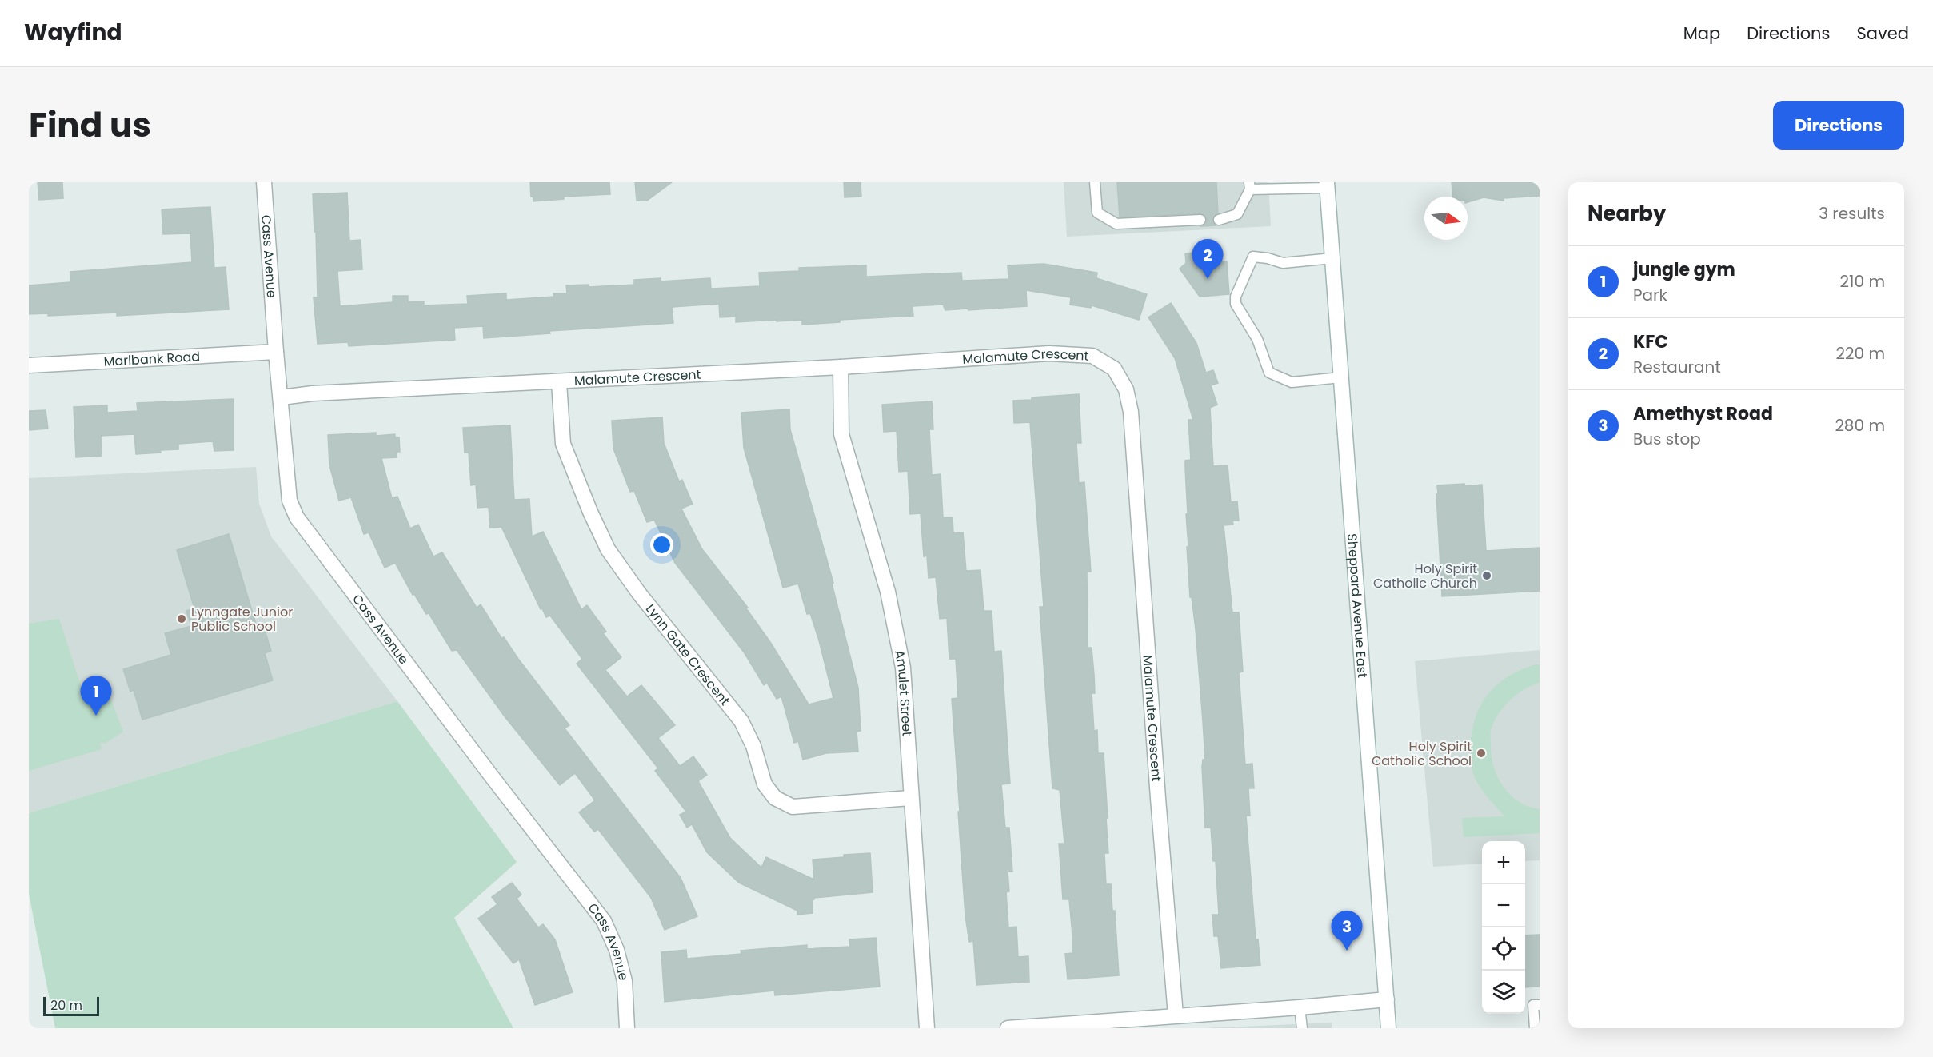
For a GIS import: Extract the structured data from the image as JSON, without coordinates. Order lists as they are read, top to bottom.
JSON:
{
  "streets": {
    "street": [
      "Cass Avenue",
      "Marlbank Road",
      "Malamute Crescent",
      "Sheppard Avenue East",
      "Lynn Gate Crescent",
      "Amulet Street"
    ]
  },
  "crossings": [
    ["Cass Avenue", "Marlbank Road"],
    ["Cass Avenue", "Malamute Crescent"],
    ["Malamute Crescent", "Lynn Gate Crescent"],
    ["Malamute Crescent", "Amulet Street"],
    ["Lynn Gate Crescent", "Amulet Street"]
  ],
  "places": ["Holy Spirit Catholic Church", "Lynngate Junior Public School", "Holy Spirit Catholic School"],
  "scale_bar": "20 m",
  "north": "right",
  "page": {
    "header": "Wayfind",
    "nav": ["Map", "Directions", "Saved"],
    "title": "Find us",
    "buttons": "Directions",
    "heading": ["Nearby", "3 results"],
    "pins": ["2", "1", "3"],
    "list": [
      {
        "mark": "1",
        "name": "jungle gym",
        "note": "Park",
        "value": "210 m"
      },
      {
        "mark": "2",
        "name": "KFC",
        "note": "Restaurant",
        "value": "220 m"
      },
      {
        "mark": "3",
        "name": "Amethyst Road",
        "note": "Bus stop",
        "value": "280 m"
      }
    ],
    "map_buttons": ["+", "−"],
    "scale": "20 m"
  }
}
